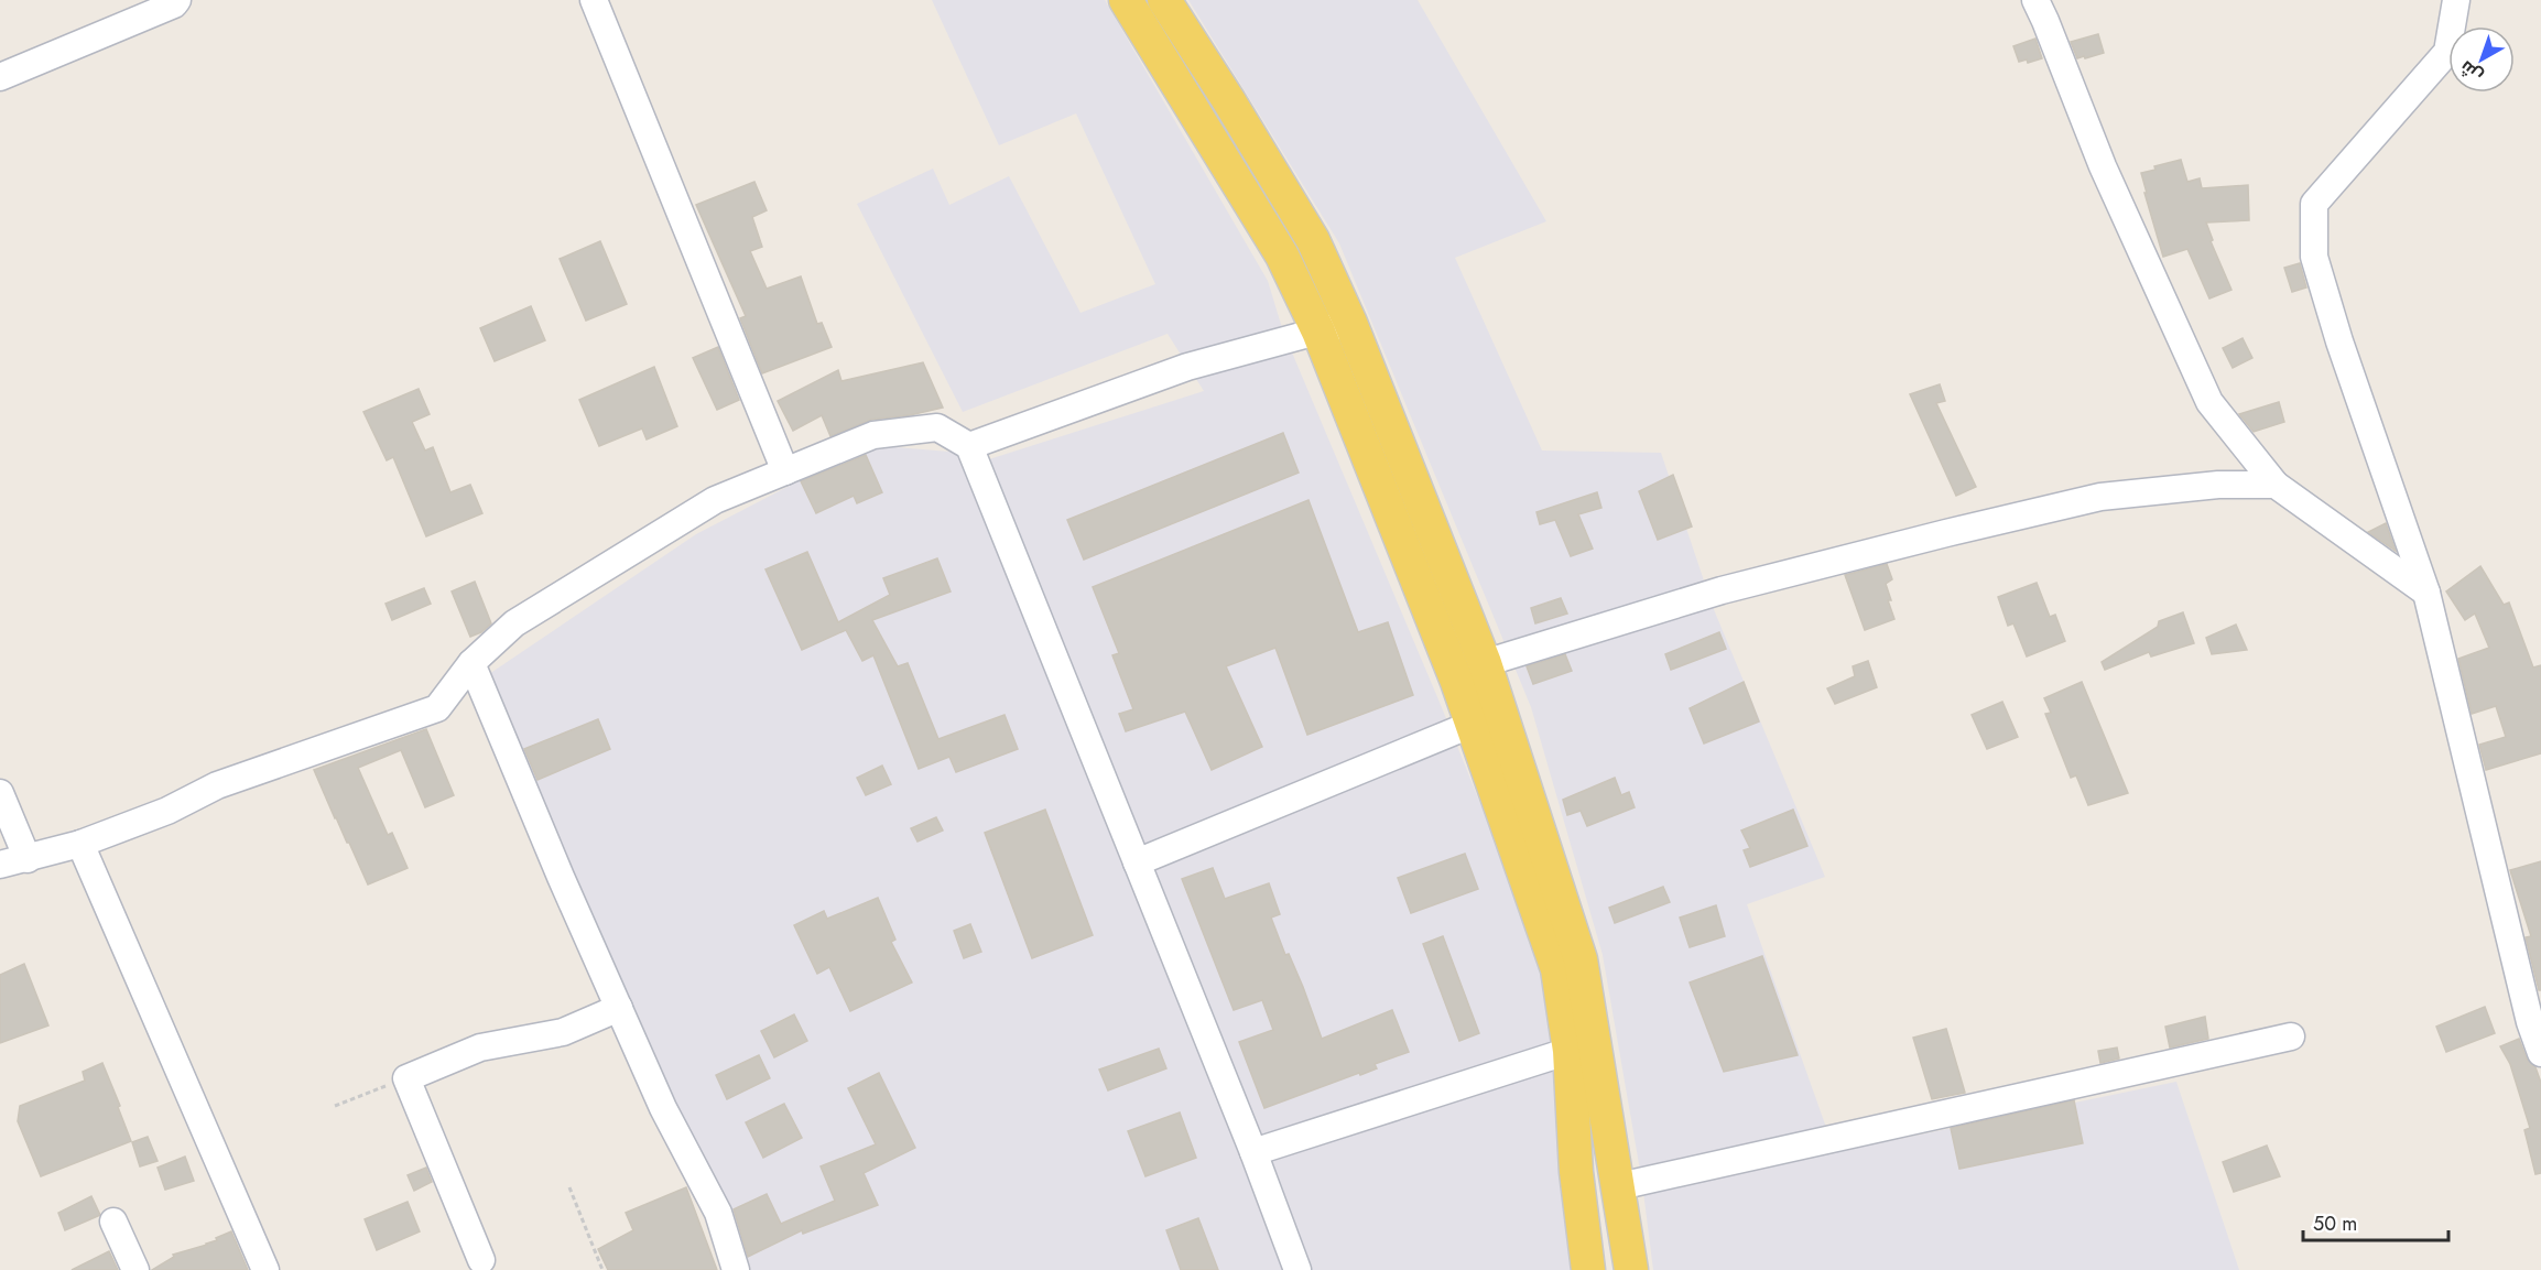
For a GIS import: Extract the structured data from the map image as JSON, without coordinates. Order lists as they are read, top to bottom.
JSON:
{
  "scale_bar": "50 m",
  "north": "bottom left"
}
